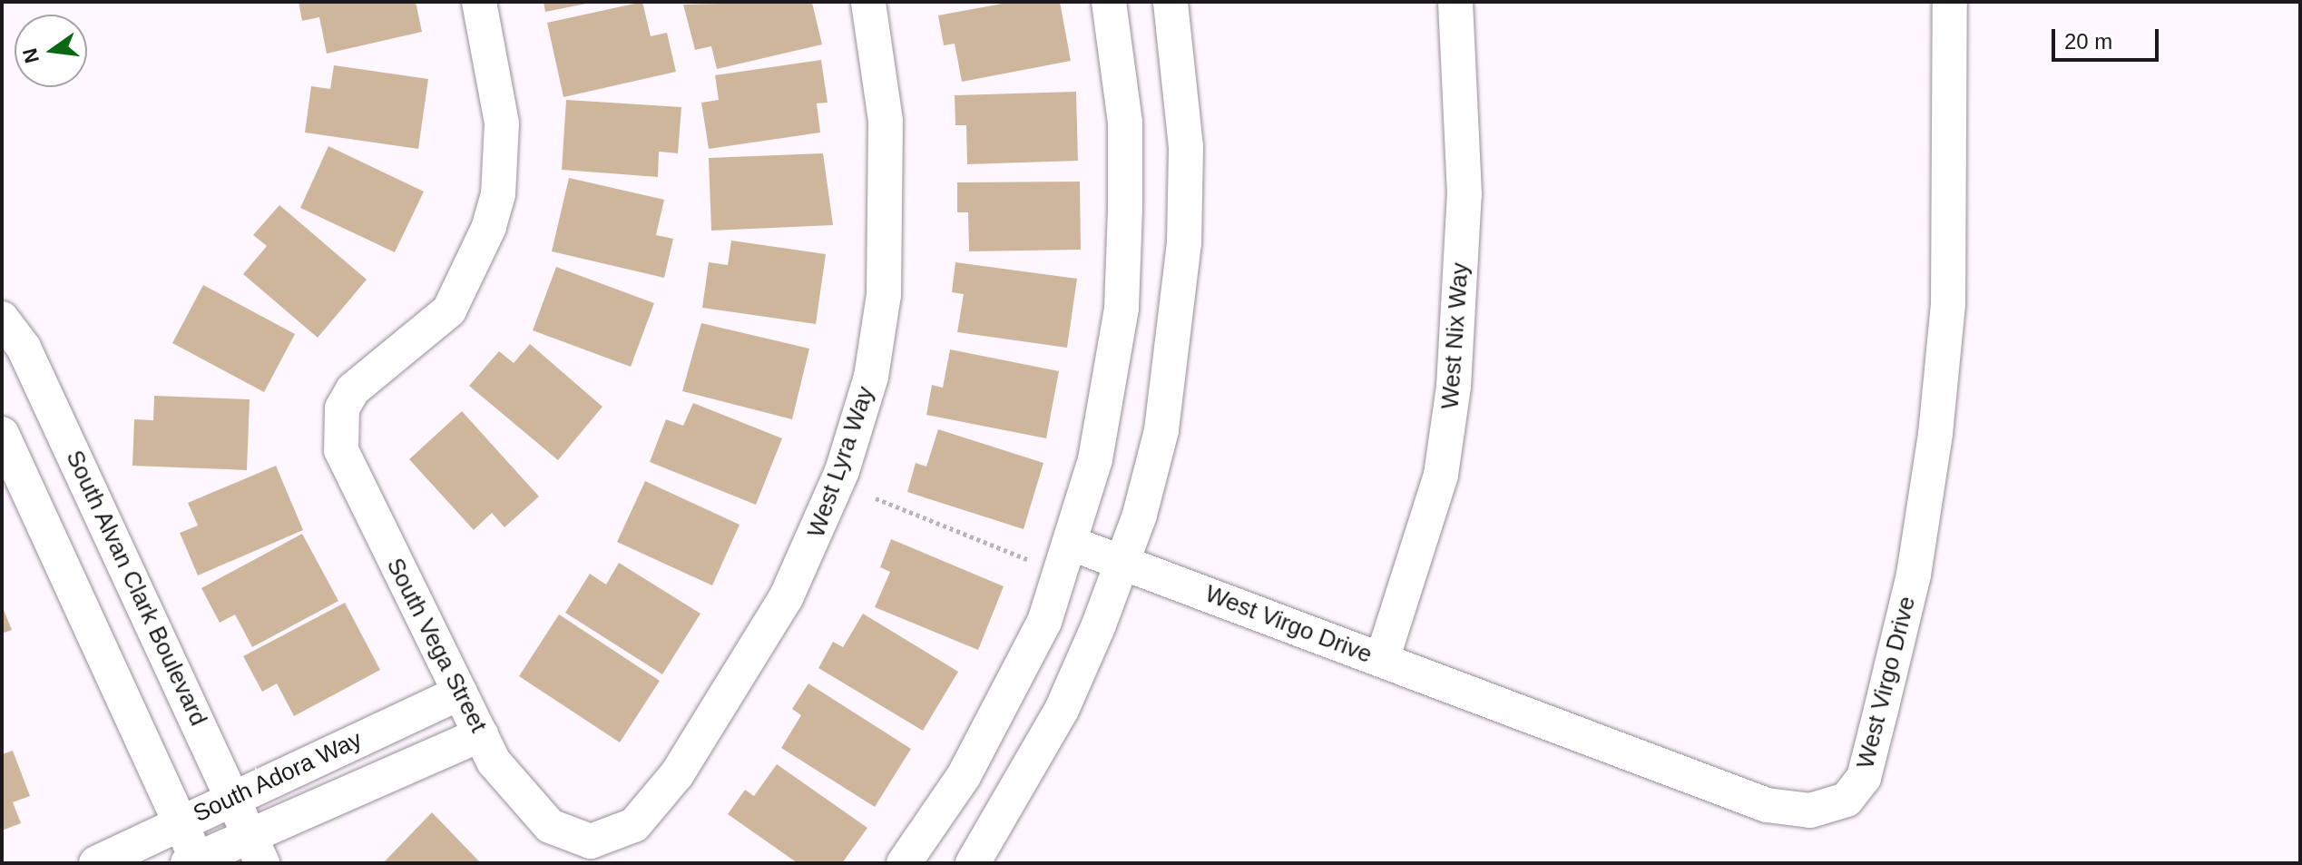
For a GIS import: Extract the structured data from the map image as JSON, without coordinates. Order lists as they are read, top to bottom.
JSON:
{
  "streets": {
    "street": [
      "West Nix Way",
      "West Lyra Way",
      "South Alvan Clark Boulevard",
      "West Virgo Drive",
      "South Vega Street",
      "South Adora Way"
    ]
  },
  "crossings": [
    ["West Nix Way", "West Virgo Drive"],
    ["West Lyra Way", "South Vega Street"],
    ["South Alvan Clark Boulevard", "South Adora Way"],
    ["South Vega Street", "South Adora Way"]
  ],
  "scale_bar": "20 m",
  "north": "left"
}
